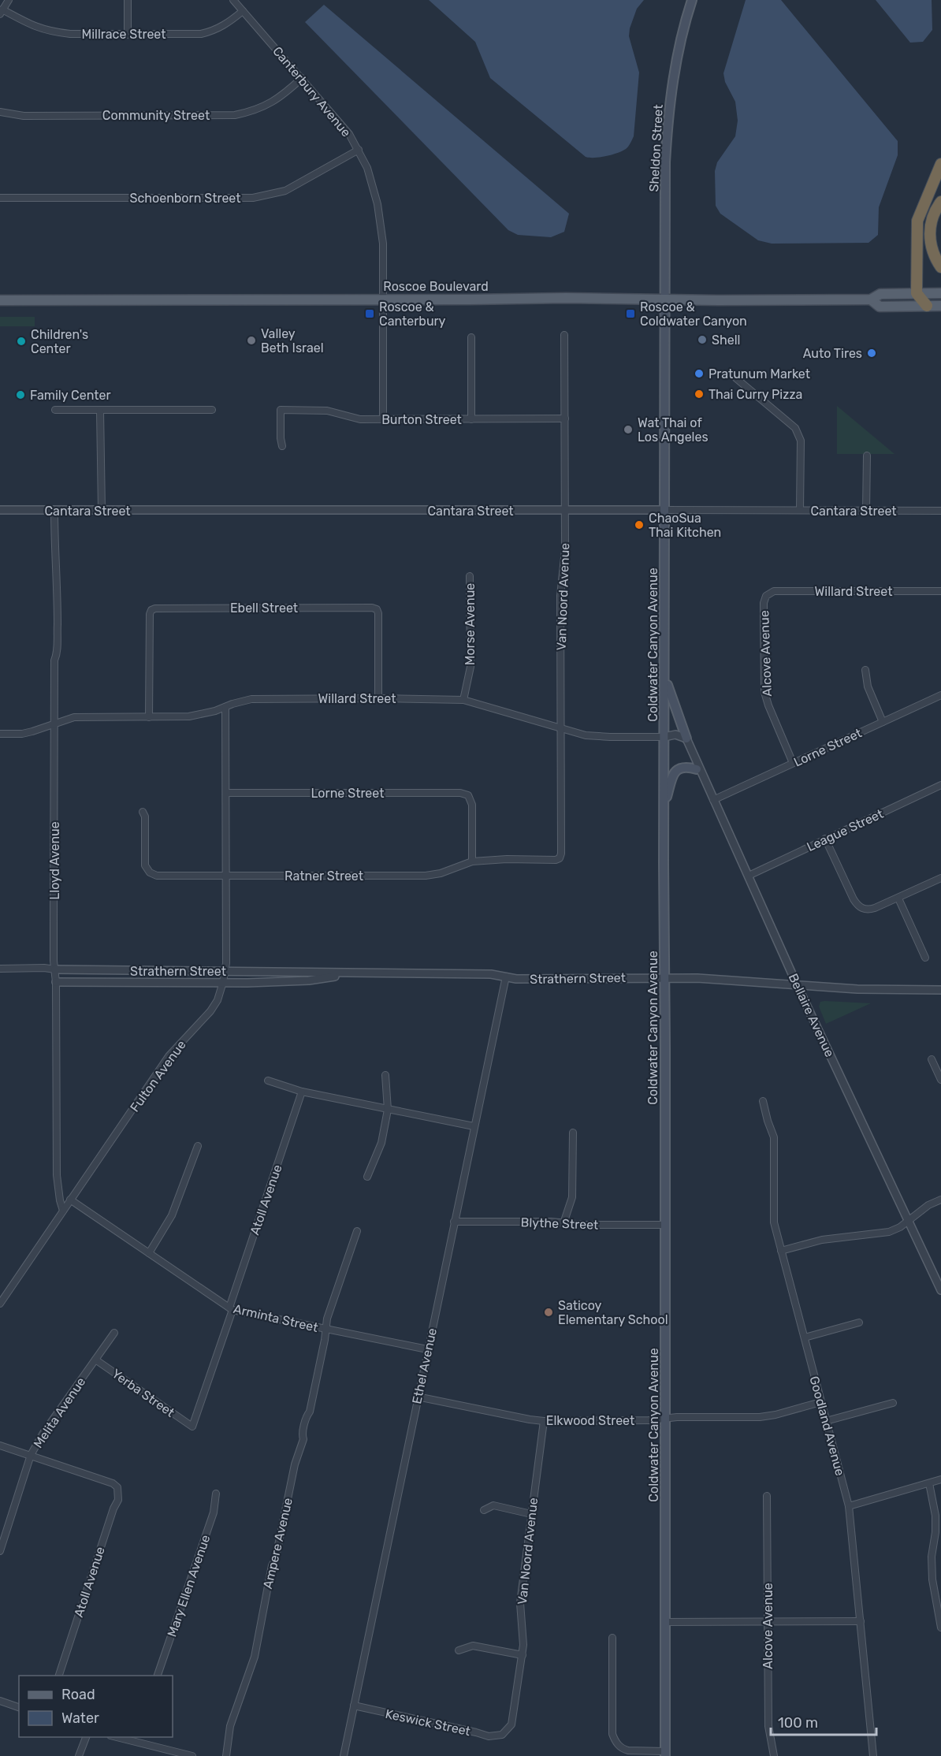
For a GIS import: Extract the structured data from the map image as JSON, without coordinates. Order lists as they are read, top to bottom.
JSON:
{
  "streets": {
    "main road": ["Sheldon Street", "Roscoe Boulevard", "Coldwater Canyon Avenue"],
    "street": [
      "Millrace Street",
      "Canterbury Avenue",
      "Community Street",
      "Schoenborn Street",
      "Burton Street",
      "Cantara Street",
      "Willard Street",
      "Van Noord Avenue",
      "Ebell Street",
      "Morse Avenue",
      "Alcove Avenue",
      "Lorne Street",
      "League Street",
      "Lloyd Avenue",
      "Ratner Street",
      "Strathern Street",
      "Bellaire Avenue",
      "Fulton Avenue",
      "Atoll Avenue",
      "Blythe Street",
      "Arminta Street",
      "Ethel Avenue",
      "Yerba Street",
      "Melita Avenue",
      "Elkwood Street",
      "Goodland Avenue",
      "Ampere Avenue",
      "Mary Ellen Avenue",
      "Keswick Street"
    ]
  },
  "crossings": [
    ["Millrace Street", "Canterbury Avenue"],
    ["Canterbury Avenue", "Community Street"],
    ["Canterbury Avenue", "Schoenborn Street"],
    ["Canterbury Avenue", "Roscoe Boulevard"],
    ["Canterbury Avenue", "Burton Street"],
    ["Sheldon Street", "Roscoe Boulevard"],
    ["Sheldon Street", "Coldwater Canyon Avenue"],
    ["Roscoe Boulevard", "Coldwater Canyon Avenue"],
    ["Burton Street", "Van Noord Avenue"],
    ["Cantara Street", "Van Noord Avenue"],
    ["Cantara Street", "Coldwater Canyon Avenue"],
    ["Cantara Street", "Lloyd Avenue"],
    ["Willard Street", "Van Noord Avenue"],
    ["Willard Street", "Ebell Street"],
    ["Willard Street", "Morse Avenue"],
    ["Willard Street", "Coldwater Canyon Avenue"],
    ["Willard Street", "Alcove Avenue"],
    ["Willard Street", "Lloyd Avenue"],
    ["Willard Street", "Fulton Avenue"],
    ["Van Noord Avenue", "Ratner Street"],
    ["Van Noord Avenue", "Elkwood Street"],
    ["Van Noord Avenue", "Keswick Street"],
    ["Coldwater Canyon Avenue", "Strathern Street"],
    ["Coldwater Canyon Avenue", "Blythe Street"],
    ["Coldwater Canyon Avenue", "Elkwood Street"],
    ["Alcove Avenue", "Lorne Street"],
    ["Lorne Street", "Ratner Street"],
    ["Lorne Street", "Bellaire Avenue"],
    ["Lorne Street", "Fulton Avenue"],
    ["League Street", "Bellaire Avenue"],
    ["Lloyd Avenue", "Strathern Street"],
    ["Lloyd Avenue", "Fulton Avenue"],
    ["Ratner Street", "Fulton Avenue"],
    ["Strathern Street", "Bellaire Avenue"],
    ["Strathern Street", "Fulton Avenue"],
    ["Strathern Street", "Ethel Avenue"],
    ["Fulton Avenue", "Arminta Street"],
    ["Atoll Avenue", "Arminta Street"],
    ["Atoll Avenue", "Yerba Street"],
    ["Atoll Avenue", "Melita Avenue"],
    ["Blythe Street", "Ethel Avenue"],
    ["Arminta Street", "Ethel Avenue"],
    ["Arminta Street", "Ampere Avenue"],
    ["Ethel Avenue", "Elkwood Street"],
    ["Ethel Avenue", "Keswick Street"],
    ["Yerba Street", "Melita Avenue"],
    ["Elkwood Street", "Goodland Avenue"]
  ],
  "places": {
    "transit": ["Roscoe & Canterbury", "Roscoe & Coldwater Canyon"],
    "other": [
      "Shell",
      "Valley Beth Israel",
      "Children's Center",
      "Auto Tires",
      "Pratunum Market",
      "Thai Curry Pizza",
      "Family Center",
      "Wat Thai of Los Angeles",
      "ChaoSua Thai Kitchen",
      "Saticoy Elementary School"
    ]
  },
  "legend": ["Road", "Water"],
  "scale_bar": "100 m"
}
